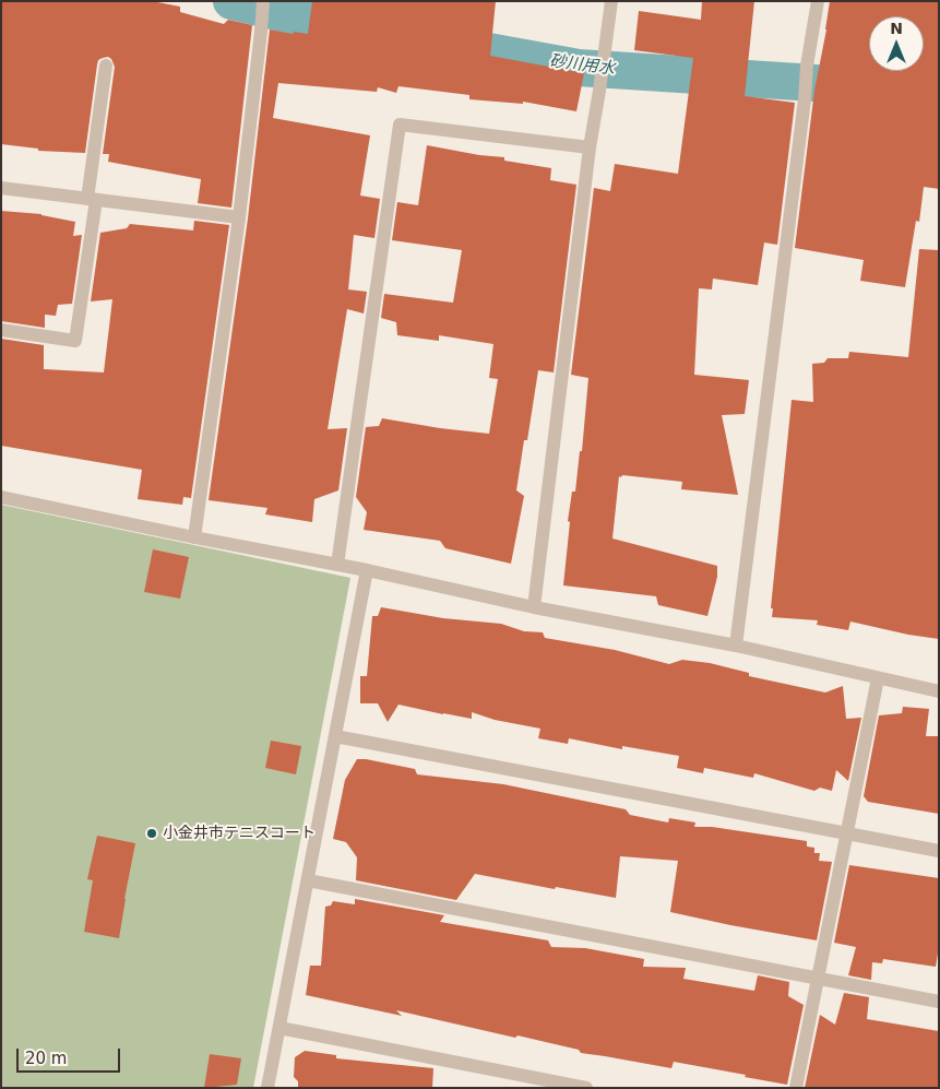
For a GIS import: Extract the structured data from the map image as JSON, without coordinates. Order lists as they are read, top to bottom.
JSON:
{
  "water": ["砂川用水"],
  "places": ["小金井市テニスコート"],
  "scale_bar": "20 m",
  "north": "top"
}
